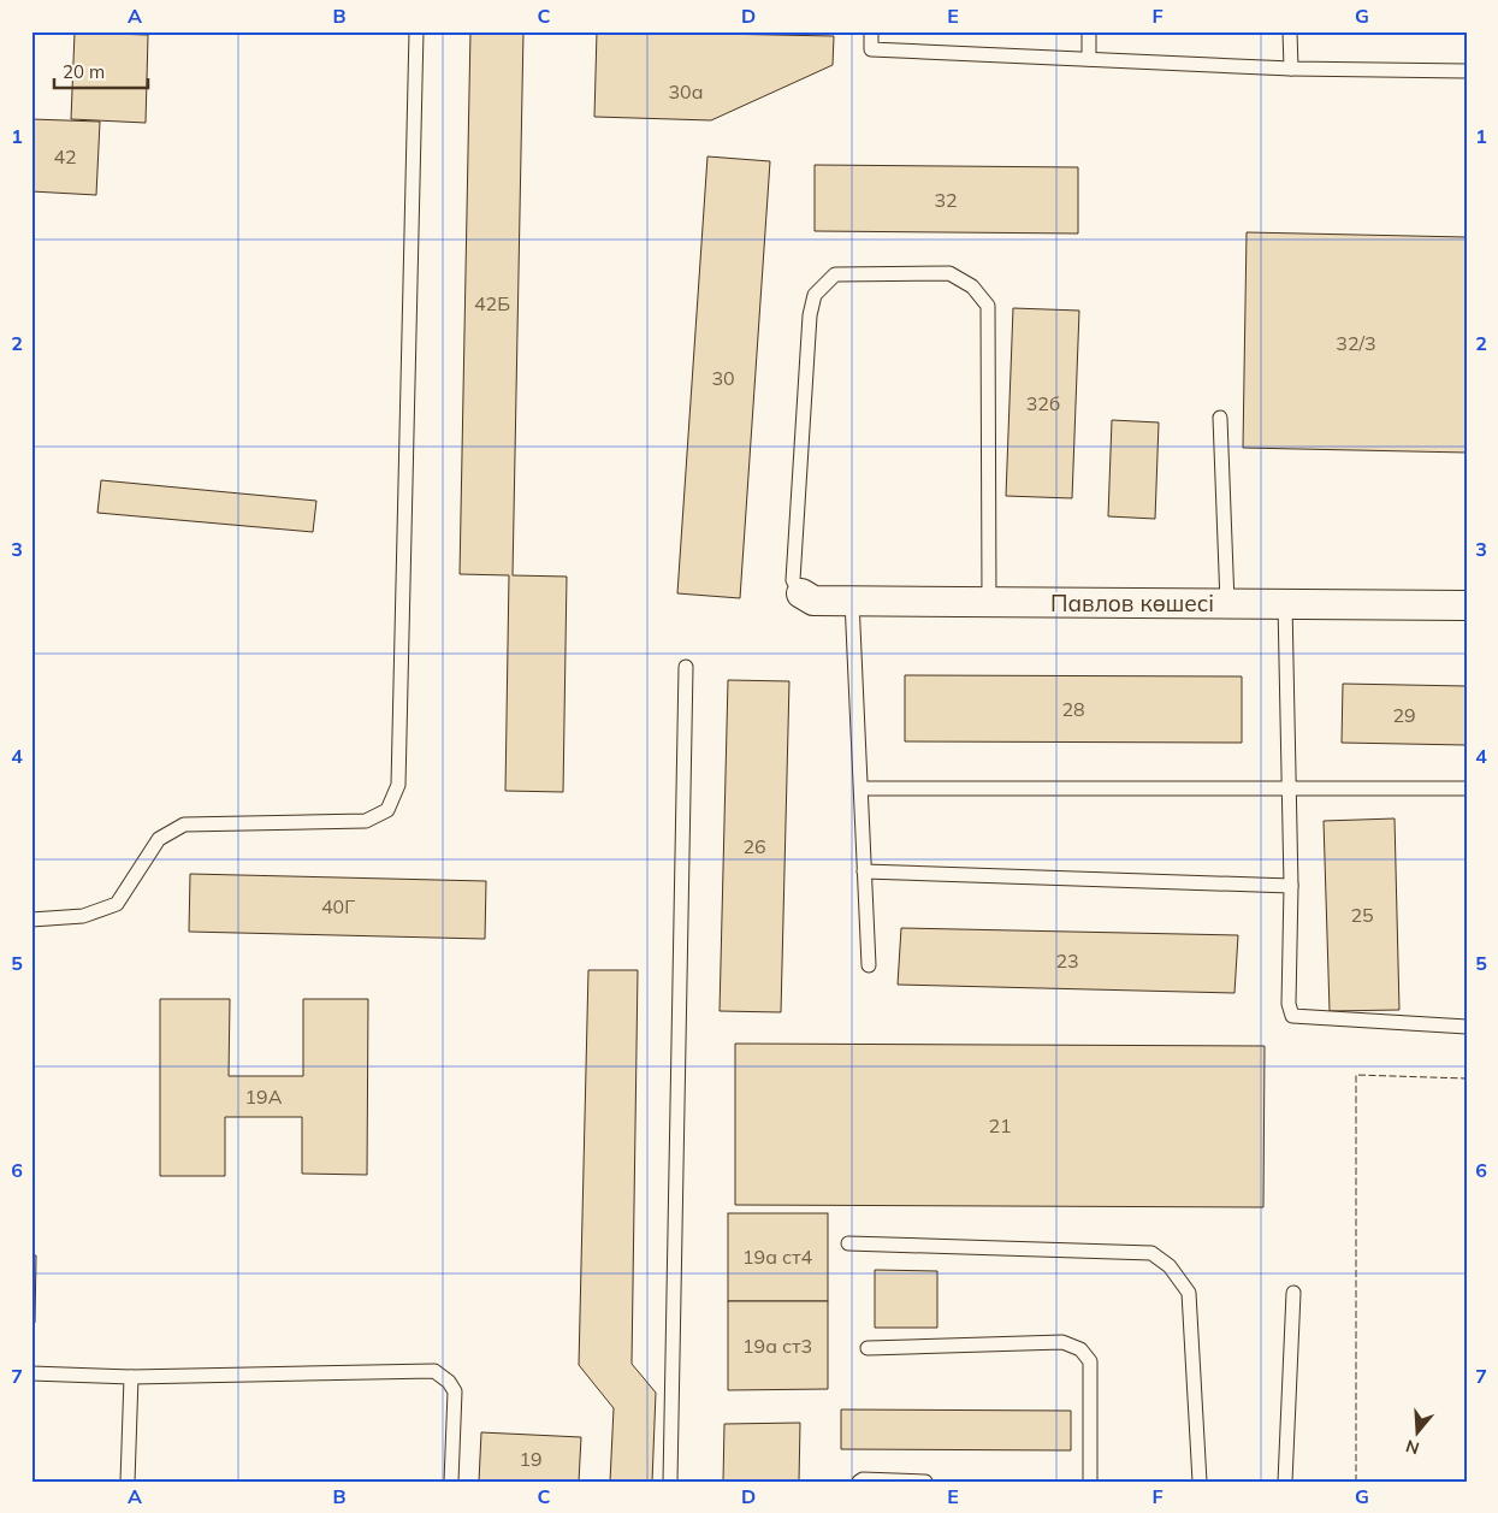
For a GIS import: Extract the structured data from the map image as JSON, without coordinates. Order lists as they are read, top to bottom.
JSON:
{
  "streets": {
    "street": ["Павлов көшесі"]
  },
  "house_numbers": [
    "30а",
    "42",
    "32",
    "42Б",
    "32/3",
    "30",
    "32б",
    "28",
    "29",
    "26",
    "40Г",
    "25",
    "23",
    "19А",
    "21",
    "19а ст4",
    "19а ст3",
    "19"
  ],
  "scale_bar": "20 m",
  "north": "bottom",
  "grid": {
    "columns": [
      "A",
      "B",
      "C",
      "D",
      "E",
      "F",
      "G"
    ],
    "rows": [
      "1",
      "2",
      "3",
      "4",
      "5",
      "6",
      "7"
    ]
  }
}
